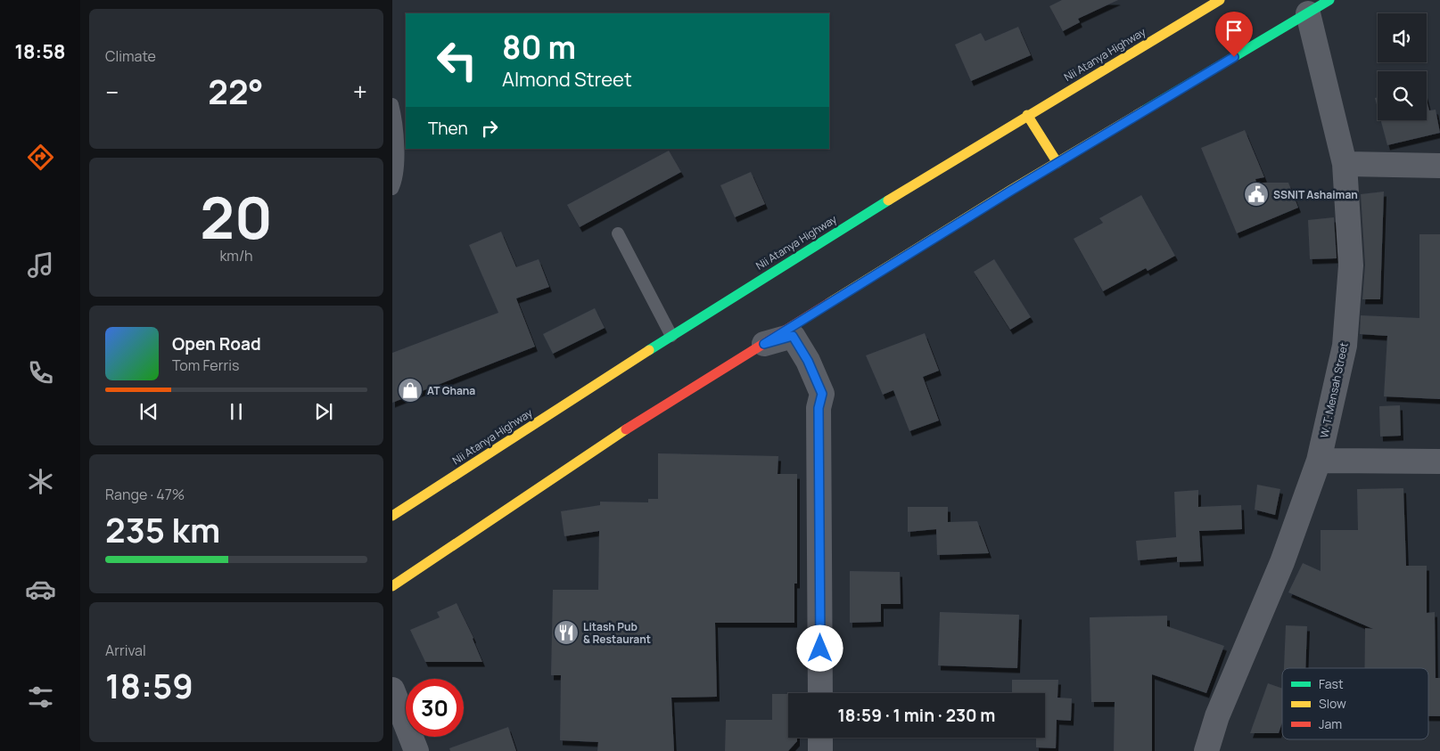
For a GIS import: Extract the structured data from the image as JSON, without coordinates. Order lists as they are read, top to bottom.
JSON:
{
  "streets": {
    "main road": ["Nii Atanya Highway"],
    "street": ["W. T. Mensah Street"]
  },
  "places": {
    "public building": ["SSNIT Ashaiman"],
    "shop": ["AT Ghana"],
    "restaurant": ["Litash Pub & Restaurant"]
  },
  "legend": ["Fast", "Slow", "Jam"],
  "page": {
    "tabs": "18:58",
    "tile": [
      "Climate",
      ["20", "km/h"],
      ["Range · 47%", "235 km"],
      ["Arrival", "18:59"]
    ],
    "turn": ["80 m", "Almond Street"],
    "heat": ["−", "22°", "+"],
    "then": "Then",
    "song": ["Open Road", "Tom Ferris"],
    "limit": "30",
    "trip": "18:59 · 1 min · 230 m"
  }
}
